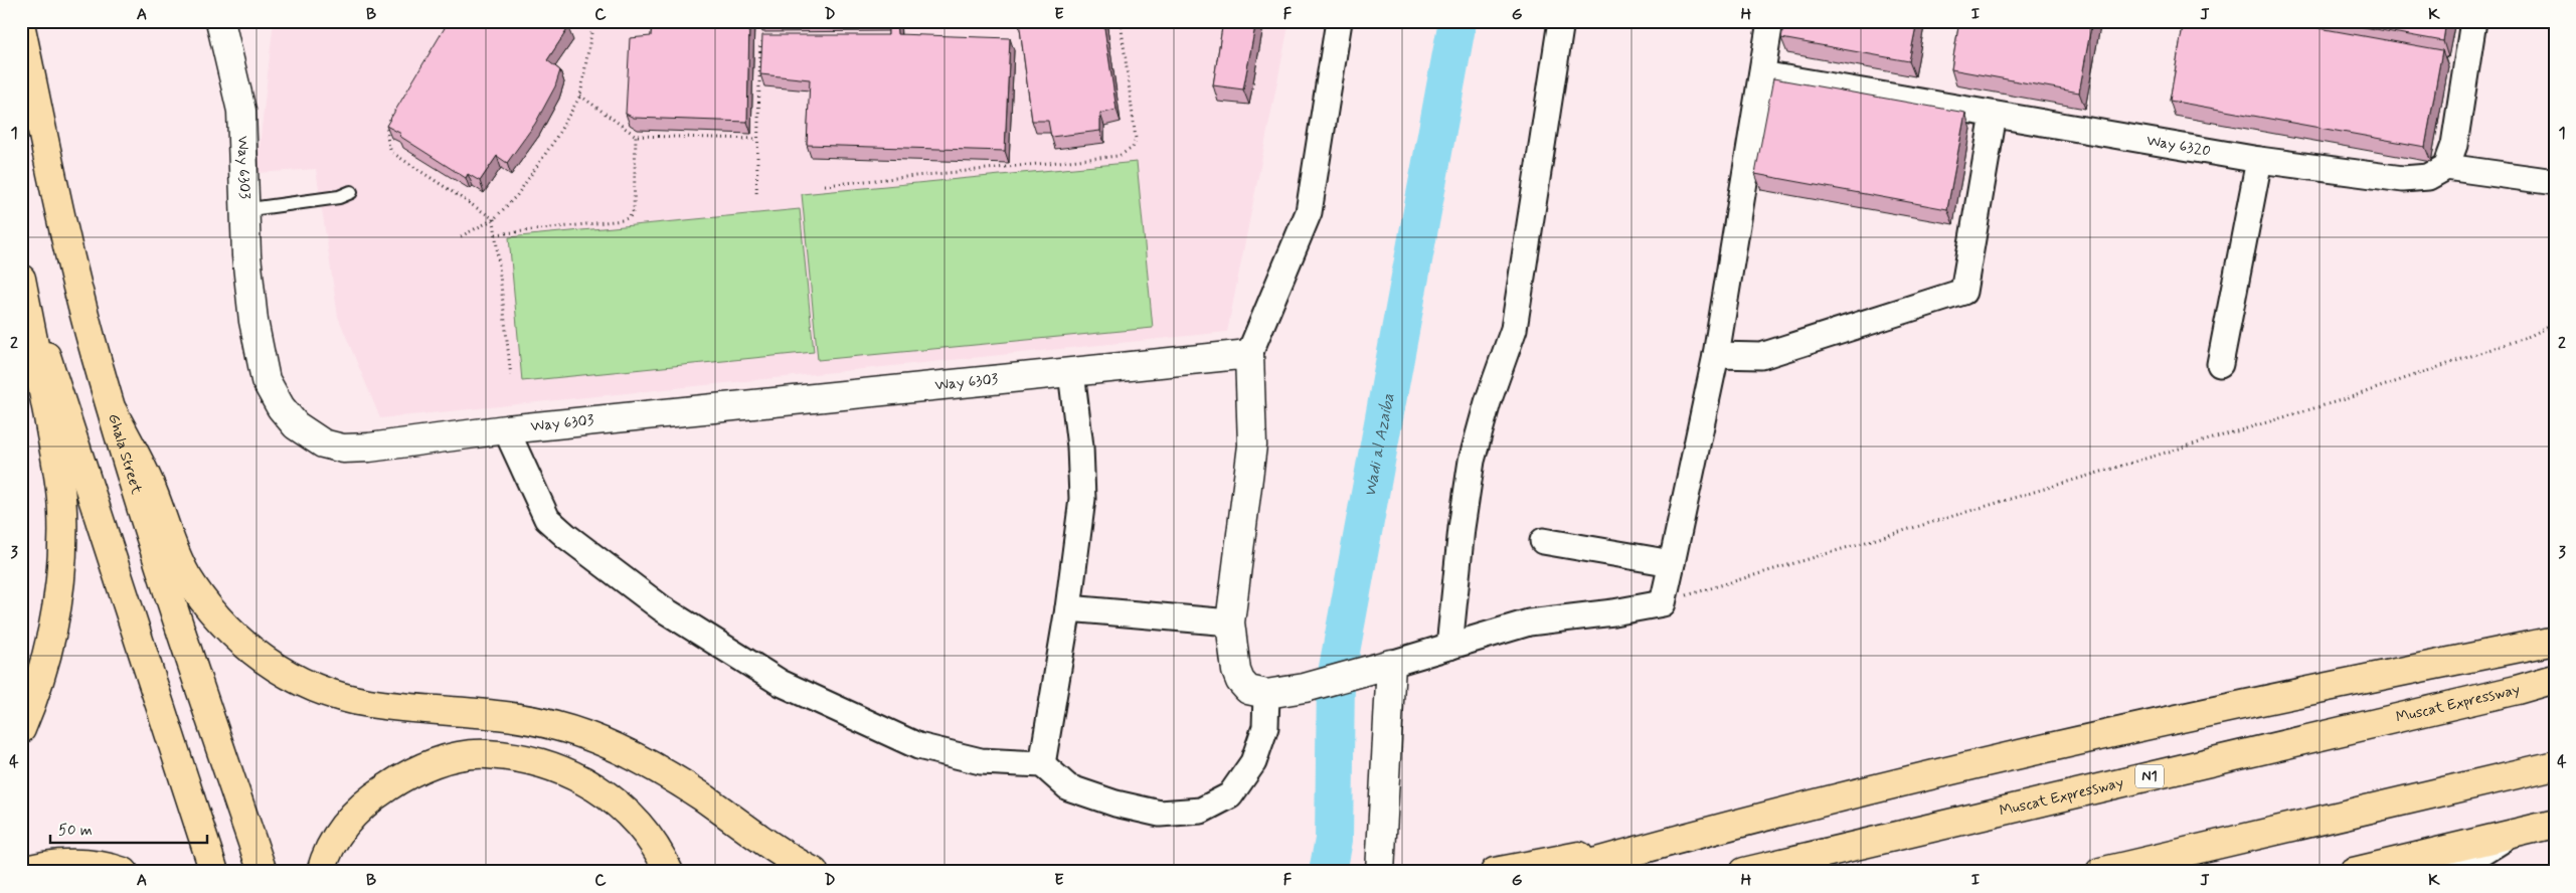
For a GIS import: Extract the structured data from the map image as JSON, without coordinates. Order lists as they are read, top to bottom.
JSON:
{
  "streets": {
    "main road": ["Ghala Street", "Muscat Expressway", "N1"],
    "street": ["Way 6320", "Way 6303"]
  },
  "water": ["Wadi al Azaiba"],
  "scale_bar": "50 m",
  "grid": {
    "columns": [
      "A",
      "B",
      "C",
      "D",
      "E",
      "F",
      "G",
      "H",
      "I",
      "J",
      "K"
    ],
    "rows": [
      "1",
      "2",
      "3",
      "4"
    ]
  }
}
